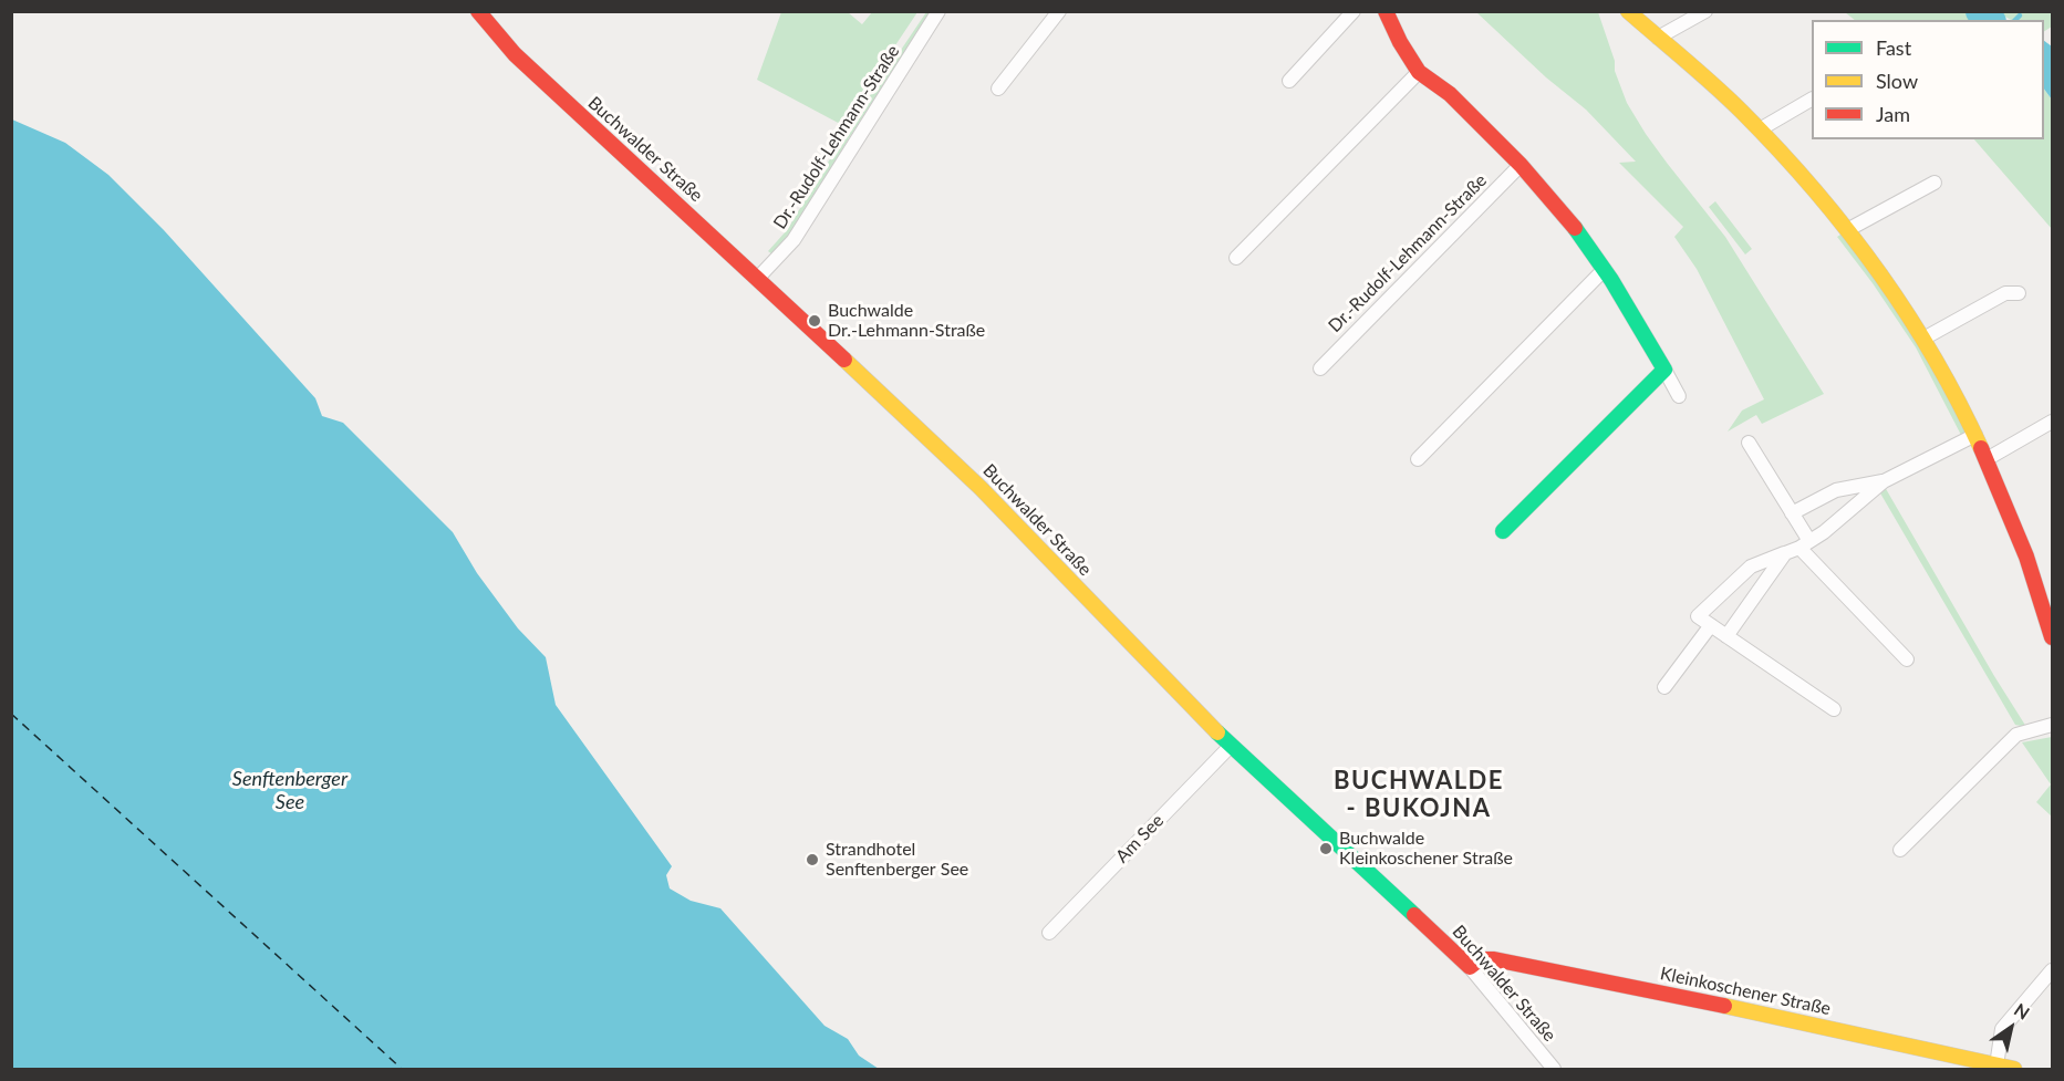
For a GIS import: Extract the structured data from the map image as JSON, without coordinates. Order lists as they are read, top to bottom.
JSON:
{
  "streets": {
    "street": [
      "Dr.-Rudolf-Lehmann-Straße",
      "Buchwalder Straße",
      "Am See",
      "Kleinkoschener Straße"
    ]
  },
  "crossings": [
    ["Dr.-Rudolf-Lehmann-Straße", "Buchwalder Straße"],
    ["Buchwalder Straße", "Am See"],
    ["Buchwalder Straße", "Kleinkoschener Straße"]
  ],
  "districts": ["BUCHWALDE - BUKOJNA"],
  "water": ["Senftenberger See"],
  "places": ["Buchwalde Dr.-Lehmann-Straße", "Buchwalde Kleinkoschener Straße", "Strandhotel Senftenberger See"],
  "legend": ["Fast", "Slow", "Jam"],
  "north": "top right"
}
